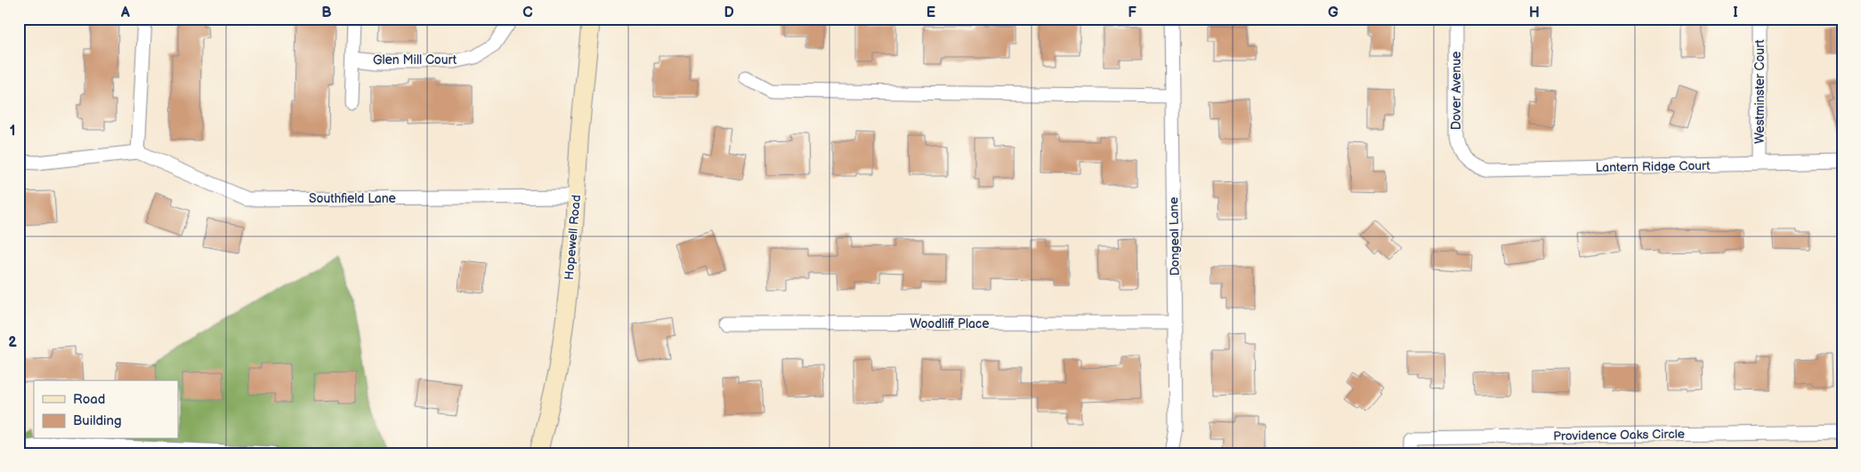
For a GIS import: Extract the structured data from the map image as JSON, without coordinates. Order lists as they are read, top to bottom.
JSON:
{
  "streets": {
    "street": [
      "Glen Mill Court",
      "Dover Avenue",
      "Westminster Court",
      "Lantern Ridge Court",
      "Southfield Lane",
      "Dongeal Lane",
      "Hopewell Road",
      "Woodliff Place",
      "Providence Oaks Circle"
    ]
  },
  "crossings": [
    ["Dover Avenue", "Lantern Ridge Court"],
    ["Westminster Court", "Lantern Ridge Court"],
    ["Southfield Lane", "Hopewell Road"],
    ["Dongeal Lane", "Woodliff Place"]
  ],
  "legend": ["Road", "Building"],
  "grid": {
    "columns": [
      "A",
      "B",
      "C",
      "D",
      "E",
      "F",
      "G",
      "H",
      "I"
    ],
    "rows": ["1", "2"]
  }
}
